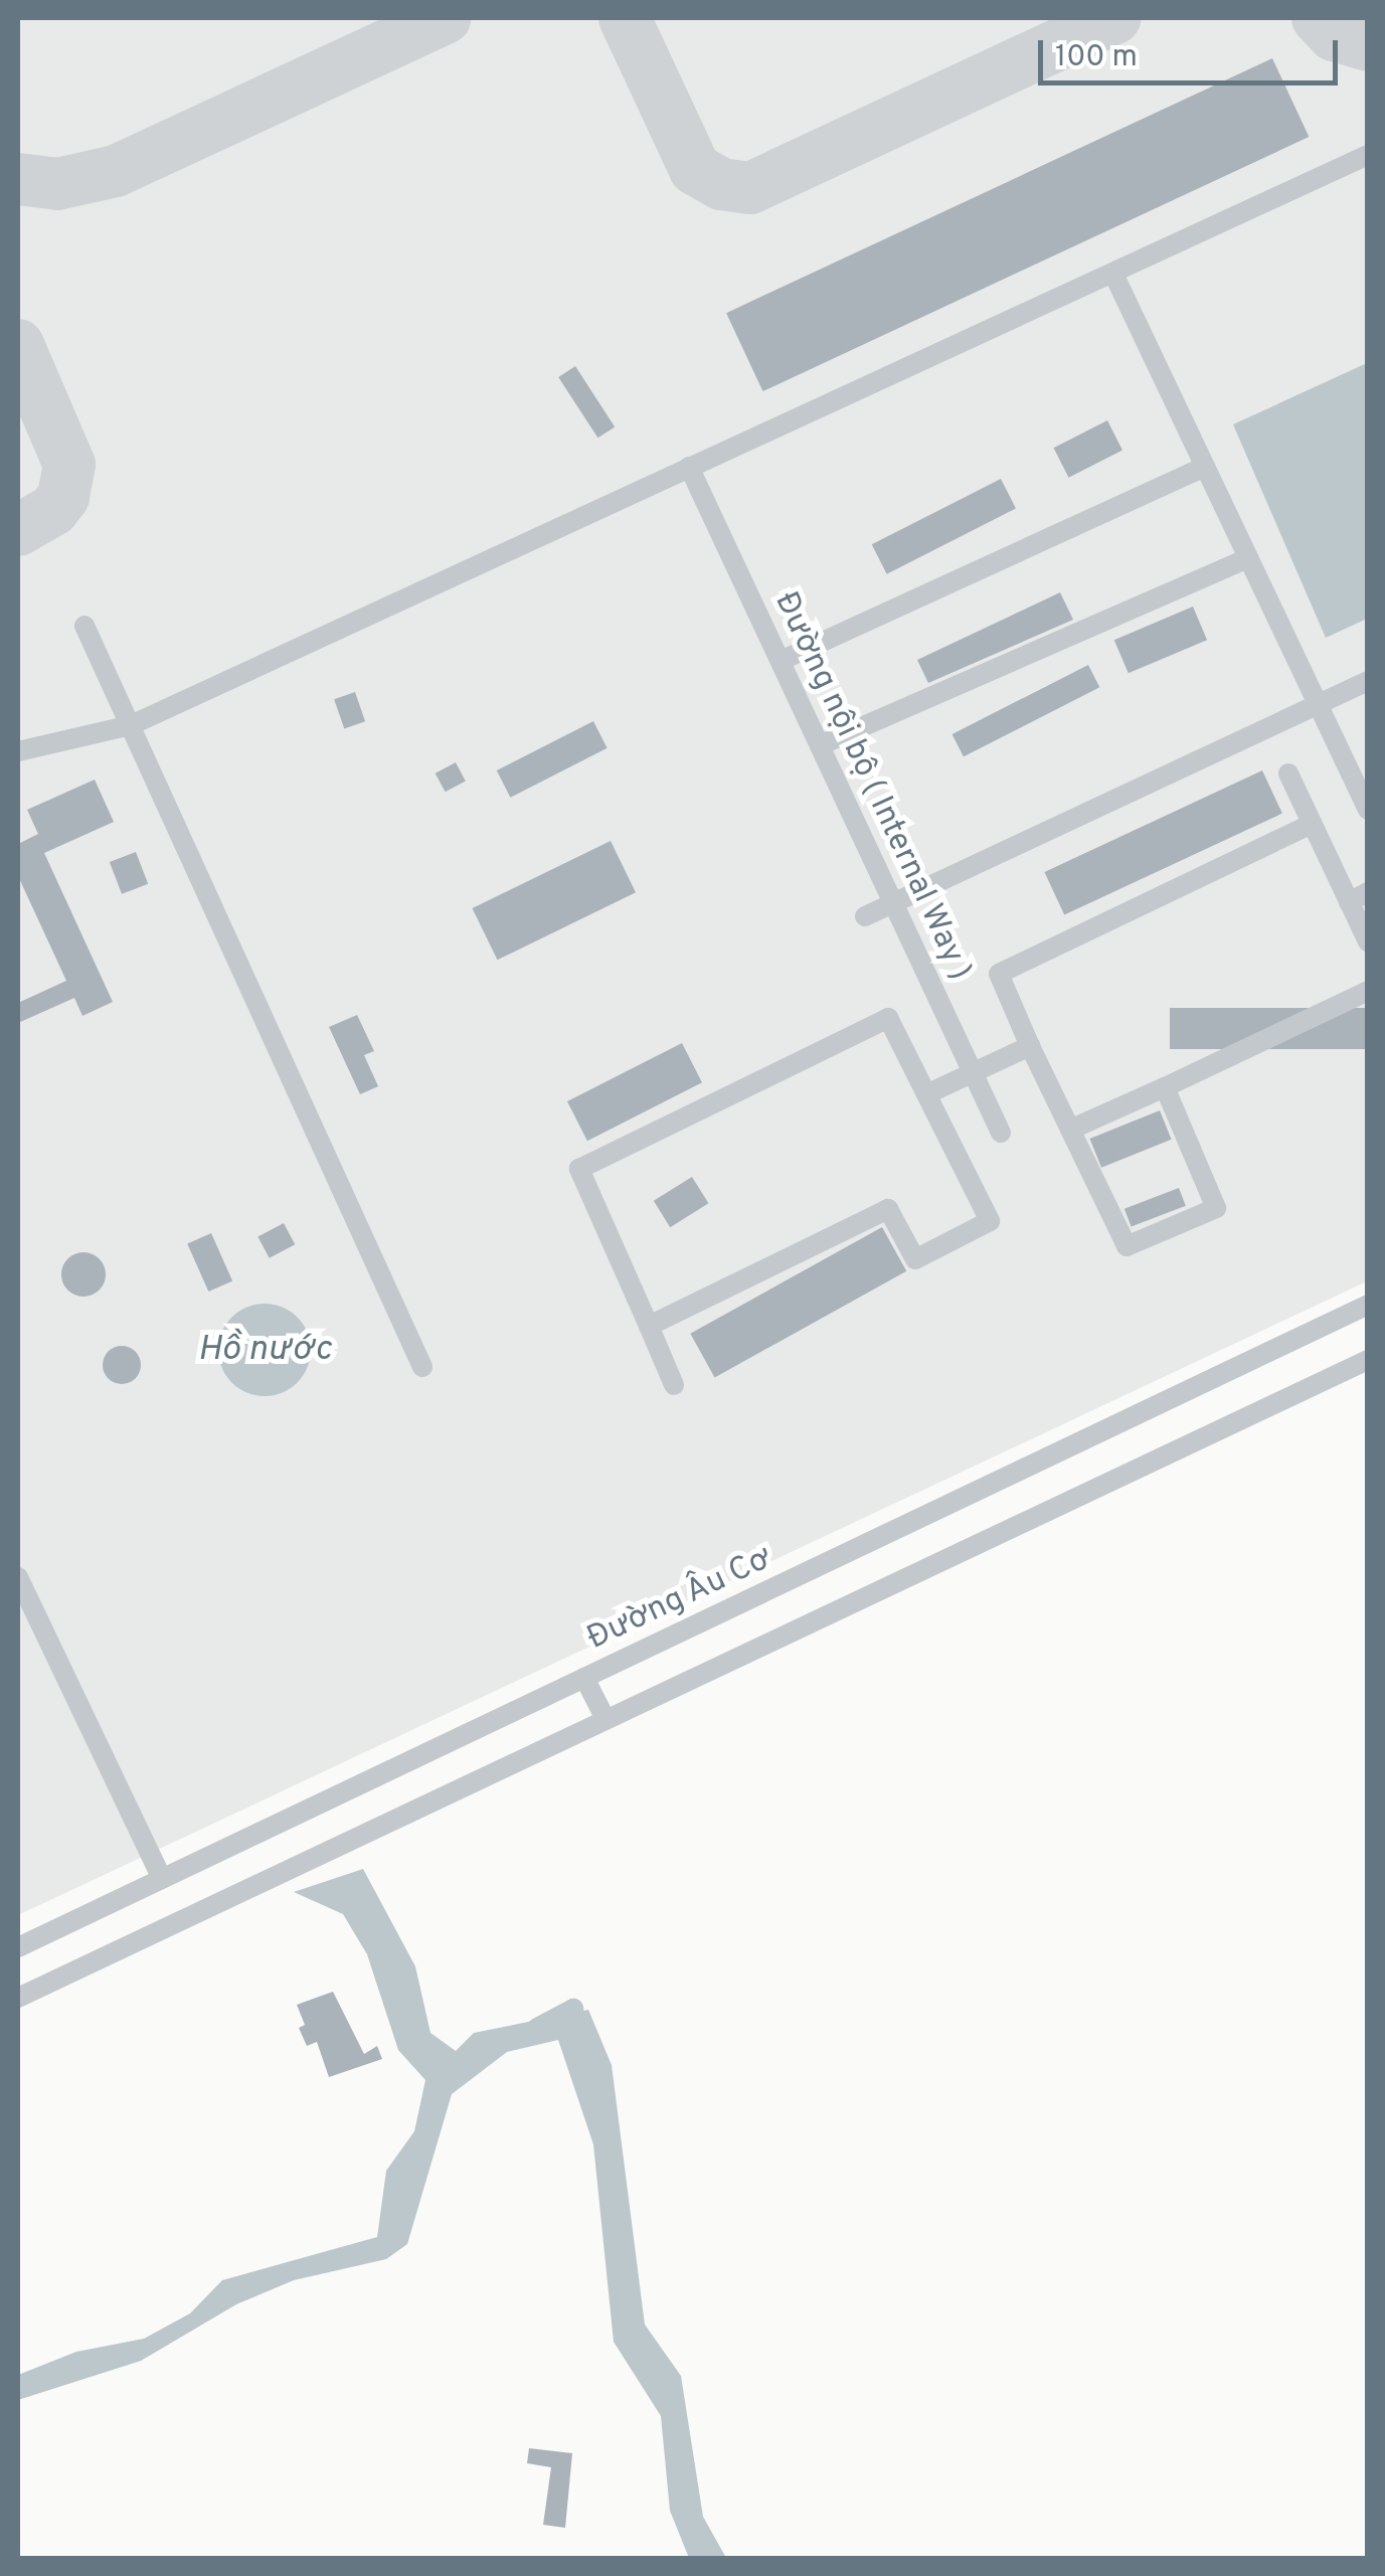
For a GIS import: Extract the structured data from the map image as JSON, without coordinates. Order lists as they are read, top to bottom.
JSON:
{
  "streets": {
    "street": ["Đường nội bộ ( Internal Way )", "Đường Âu Cơ"]
  },
  "water": ["Hồ nước"],
  "scale_bar": "100 m"
}
